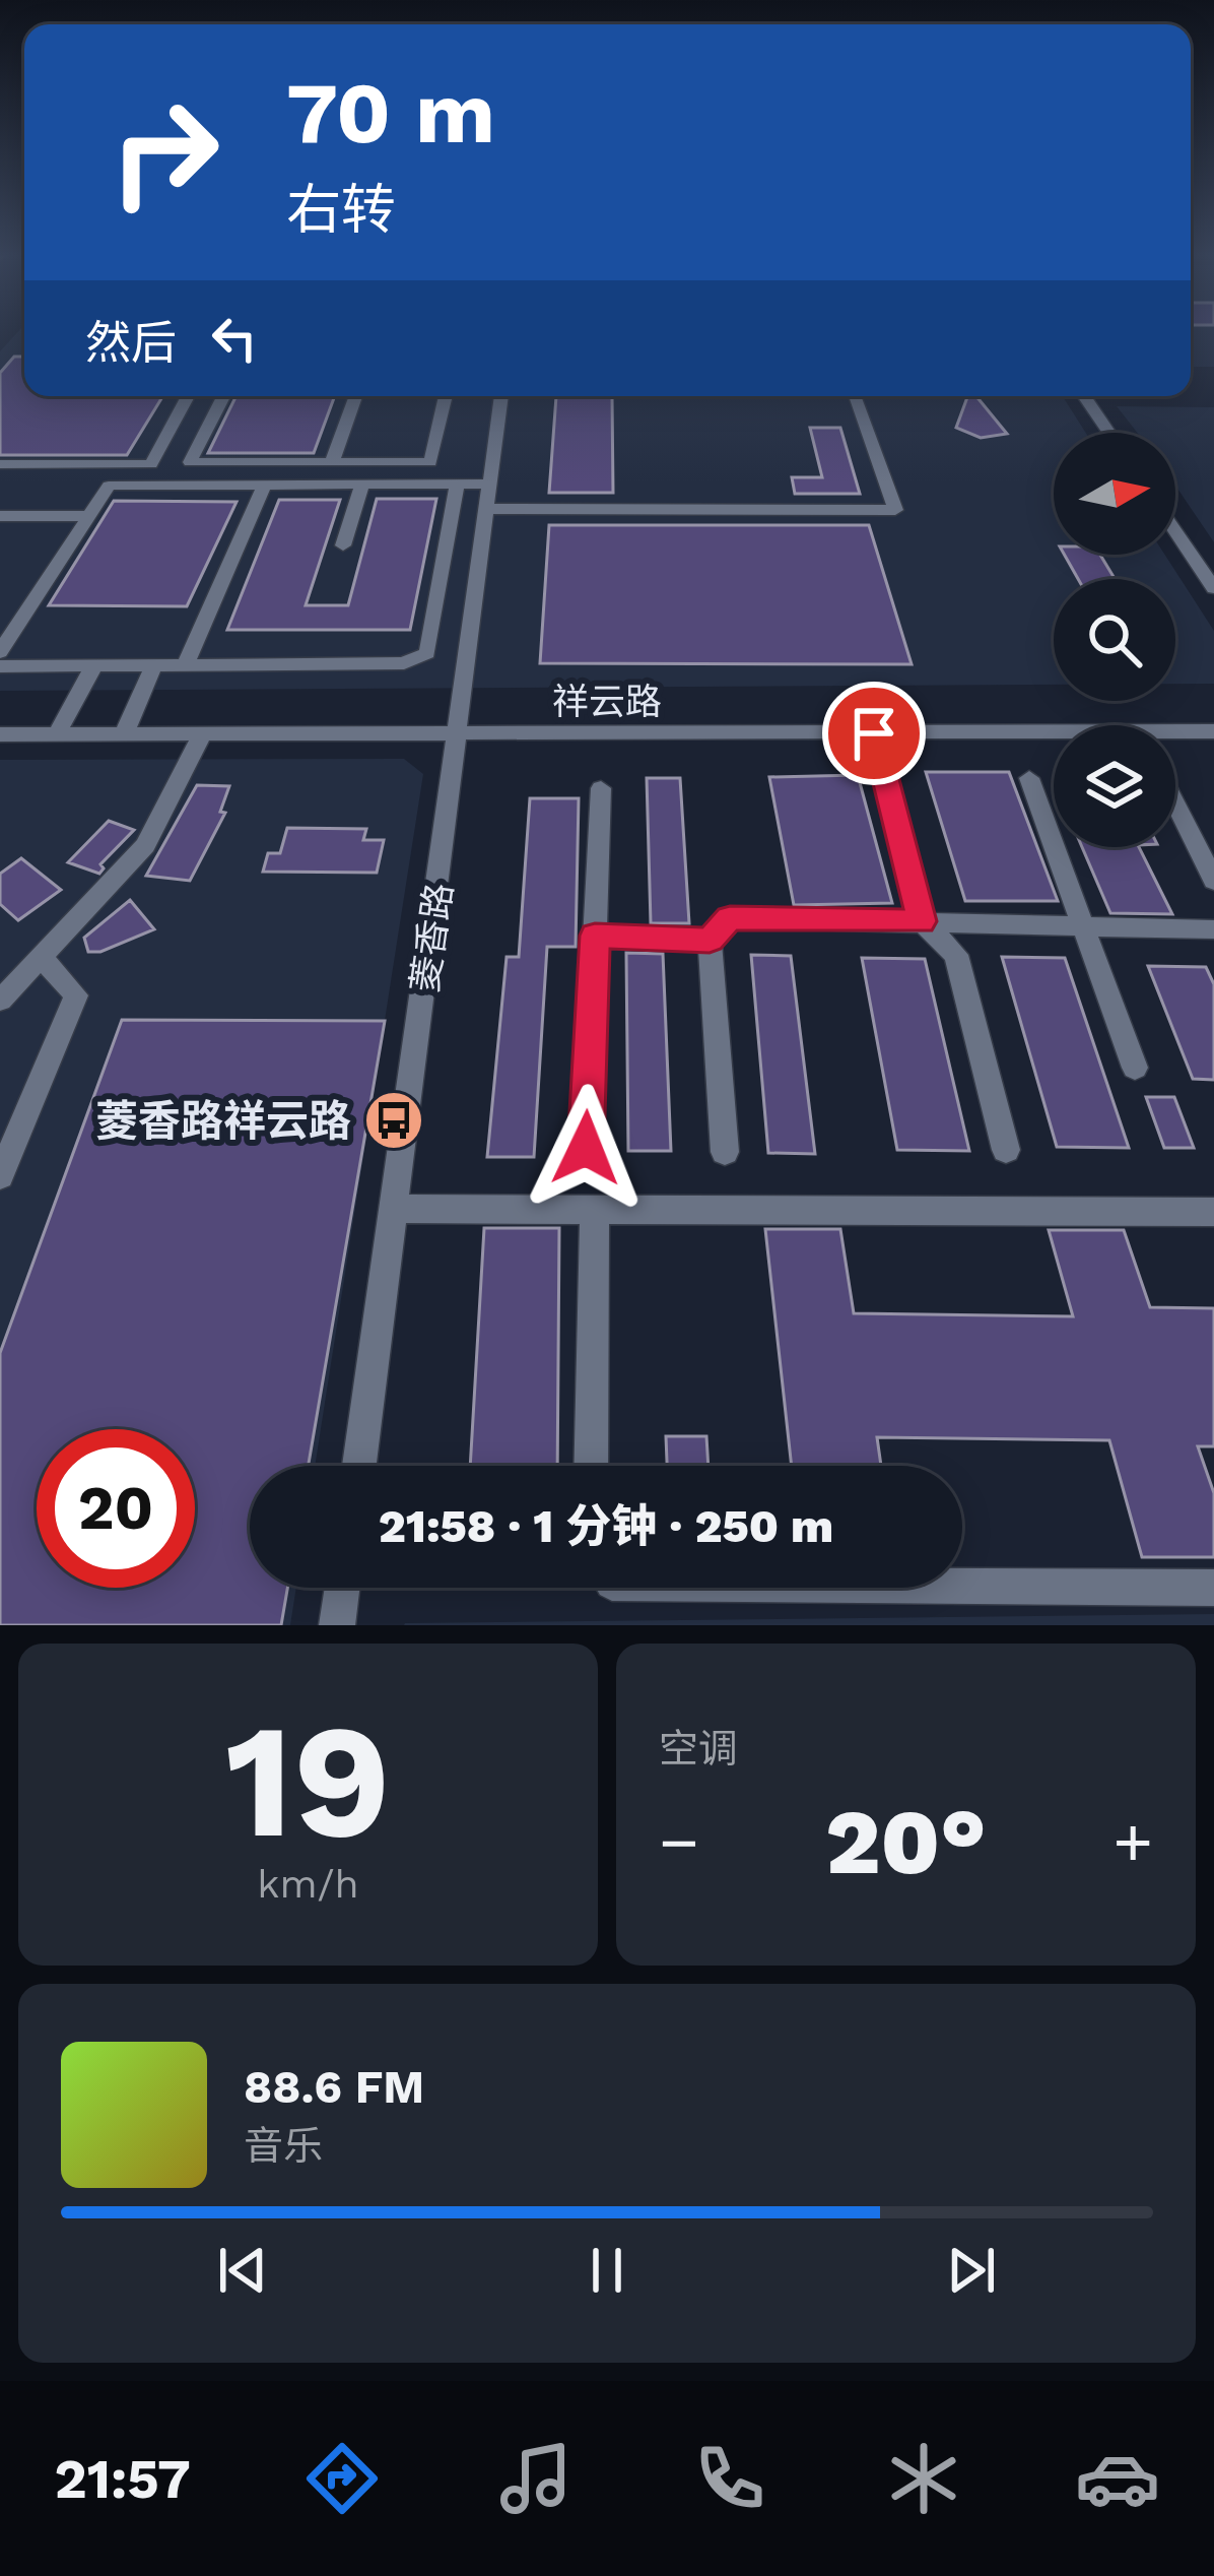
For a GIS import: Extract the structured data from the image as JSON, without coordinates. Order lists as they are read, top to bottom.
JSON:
{
  "streets": {
    "street": ["祥云路", "菱香路"]
  },
  "crossings": [
    ["祥云路", "菱香路"]
  ],
  "places": {
    "bus stop": ["菱香路祥云路"]
  },
  "north": "right",
  "page": {
    "turn": ["70 m", "右转"],
    "then": "然后",
    "limit": "20",
    "trip": "21:58 · 1 分钟 · 250 m",
    "tile": [
      ["19", "km/h"],
      "空调"
    ],
    "heat": ["−", "20°", "+"],
    "song": ["88.6 FM", "音乐"],
    "tabs": "21:57"
  }
}
